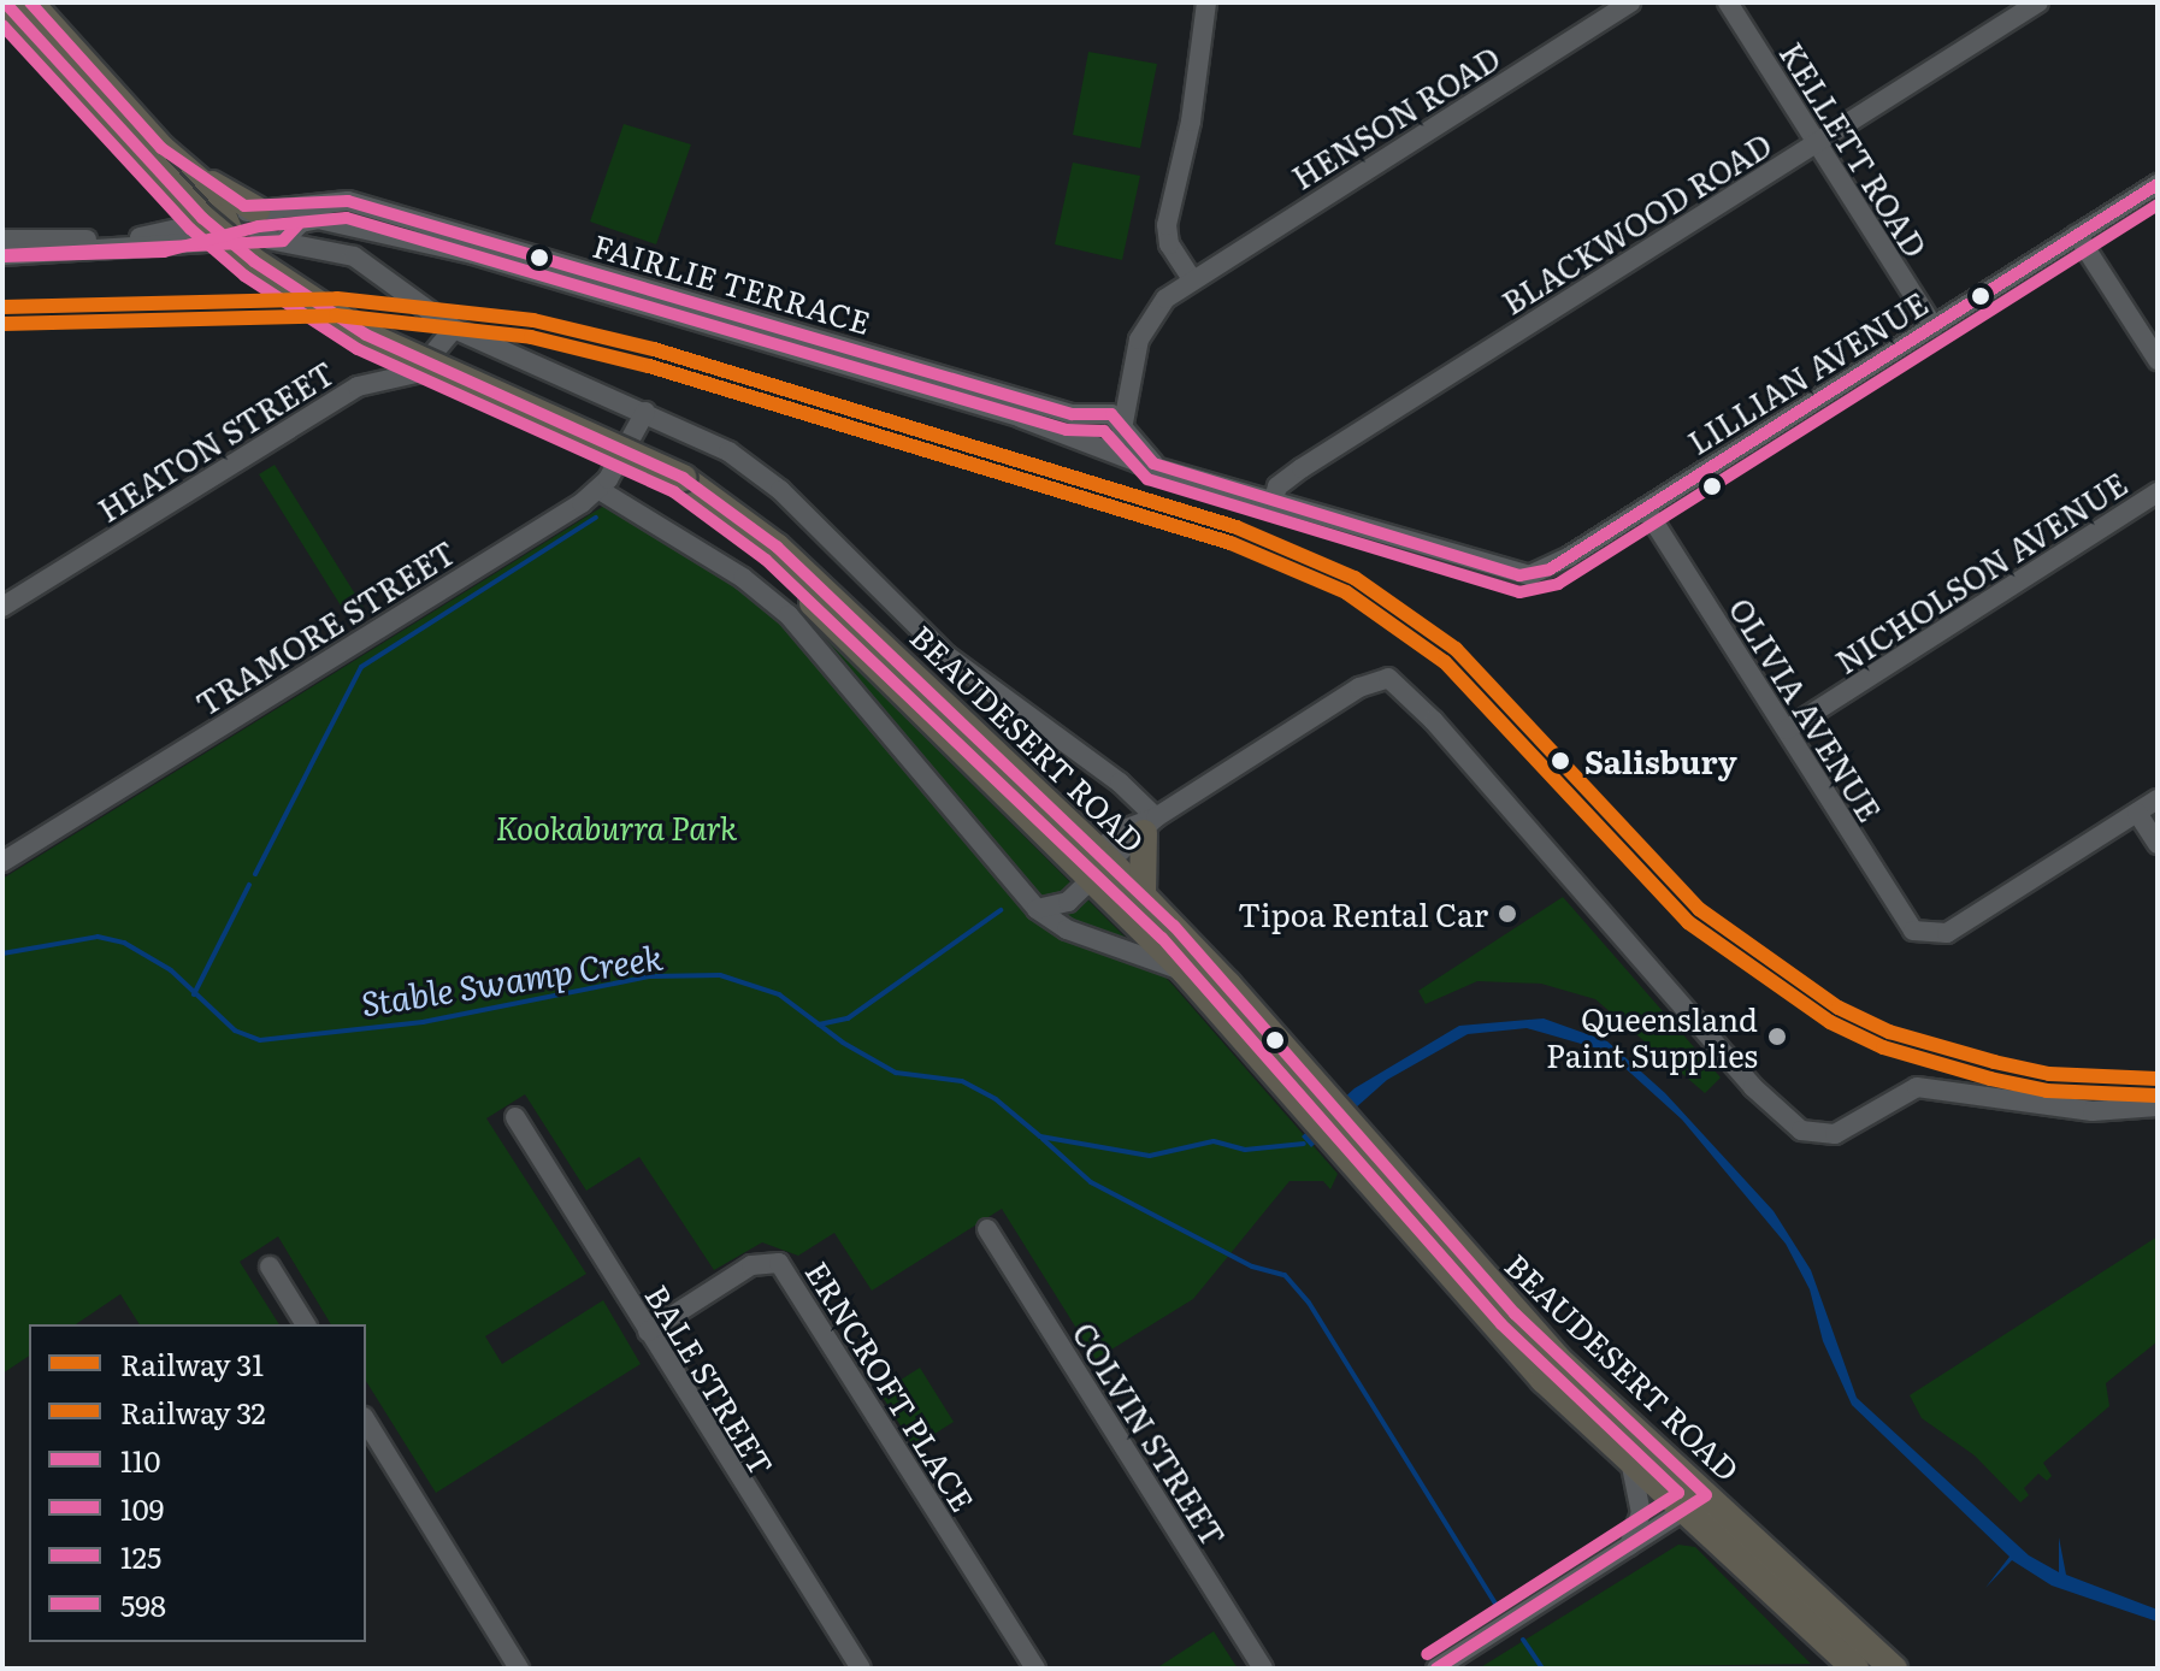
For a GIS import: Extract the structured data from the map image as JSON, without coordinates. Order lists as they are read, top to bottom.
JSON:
{
  "streets": {
    "highway": ["BEAUDESERT ROAD"],
    "street": [
      "HENSON ROAD",
      "KELLETT ROAD",
      "BLACKWOOD ROAD",
      "FAIRLIE TERRACE",
      "LILLIAN AVENUE",
      "HEATON STREET",
      "NICHOLSON AVENUE",
      "TRAMORE STREET",
      "OLIVIA AVENUE",
      "BALE STREET",
      "ERNCROFT PLACE",
      "COLVIN STREET"
    ]
  },
  "crossings": [
    ["KELLETT ROAD", "BLACKWOOD ROAD"],
    ["KELLETT ROAD", "LILLIAN AVENUE"],
    ["BLACKWOOD ROAD", "FAIRLIE TERRACE"],
    ["FAIRLIE TERRACE", "LILLIAN AVENUE"],
    ["LILLIAN AVENUE", "OLIVIA AVENUE"],
    ["NICHOLSON AVENUE", "OLIVIA AVENUE"],
    ["TRAMORE STREET", "BEAUDESERT ROAD"],
    ["BALE STREET", "ERNCROFT PLACE"]
  ],
  "water": ["Stable Swamp Creek"],
  "parks": ["Kookaburra Park"],
  "places": ["Salisbury", "Tipoa Rental Car", "Queensland Paint Supplies"],
  "lines": [
    "transit line 110",
    "transit line 125",
    "transit line 109",
    "transit line 598",
    "rail line 31",
    "rail line 32"
  ],
  "legend": [
    "Railway 31",
    "Railway 32",
    "110",
    "109",
    "125",
    "598"
  ]
}
